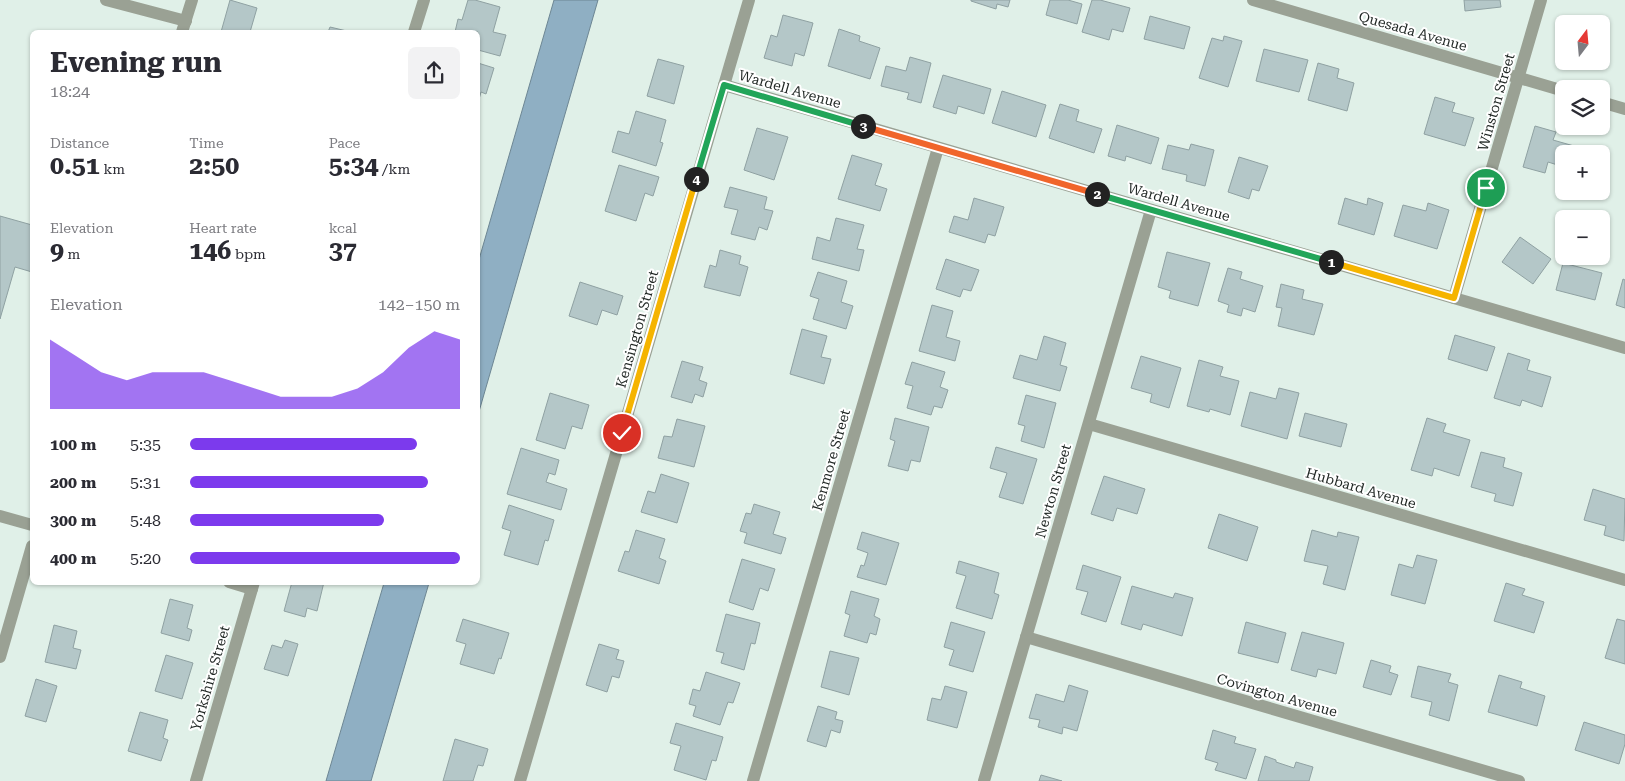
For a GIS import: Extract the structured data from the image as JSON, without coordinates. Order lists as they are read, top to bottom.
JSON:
{
  "streets": {
    "street": [
      "Quesada Avenue",
      "Wardell Avenue",
      "Winston Street",
      "Kensington Street",
      "Kenmore Street",
      "Hubbard Avenue",
      "Newton Street",
      "Yorkshire Street",
      "Covington Avenue"
    ]
  },
  "crossings": [
    ["Quesada Avenue", "Winston Street"],
    ["Wardell Avenue", "Winston Street"],
    ["Wardell Avenue", "Kensington Street"],
    ["Wardell Avenue", "Kenmore Street"],
    ["Wardell Avenue", "Newton Street"],
    ["Hubbard Avenue", "Newton Street"],
    ["Newton Street", "Covington Avenue"]
  ],
  "north": "top",
  "page": {
    "map_buttons": ["+", "−"],
    "heading": ["Evening run", "18:24"],
    "pins": [
      "3",
      "4",
      "2",
      "1"
    ],
    "stats": [
      ["Distance", "0.51 km"],
      ["Time", "2:50"],
      ["Pace", "5:34 /km"],
      ["Elevation", "9 m"],
      ["Heart rate", "146 bpm"],
      ["kcal", "37"]
    ],
    "chart": ["Elevation", "142–150 m"],
    "list": [
      {
        "name": "100 m",
        "note": "5:35"
      },
      {
        "name": "200 m",
        "note": "5:31"
      },
      {
        "name": "300 m",
        "note": "5:48"
      },
      {
        "name": "400 m",
        "note": "5:20"
      }
    ]
  }
}
